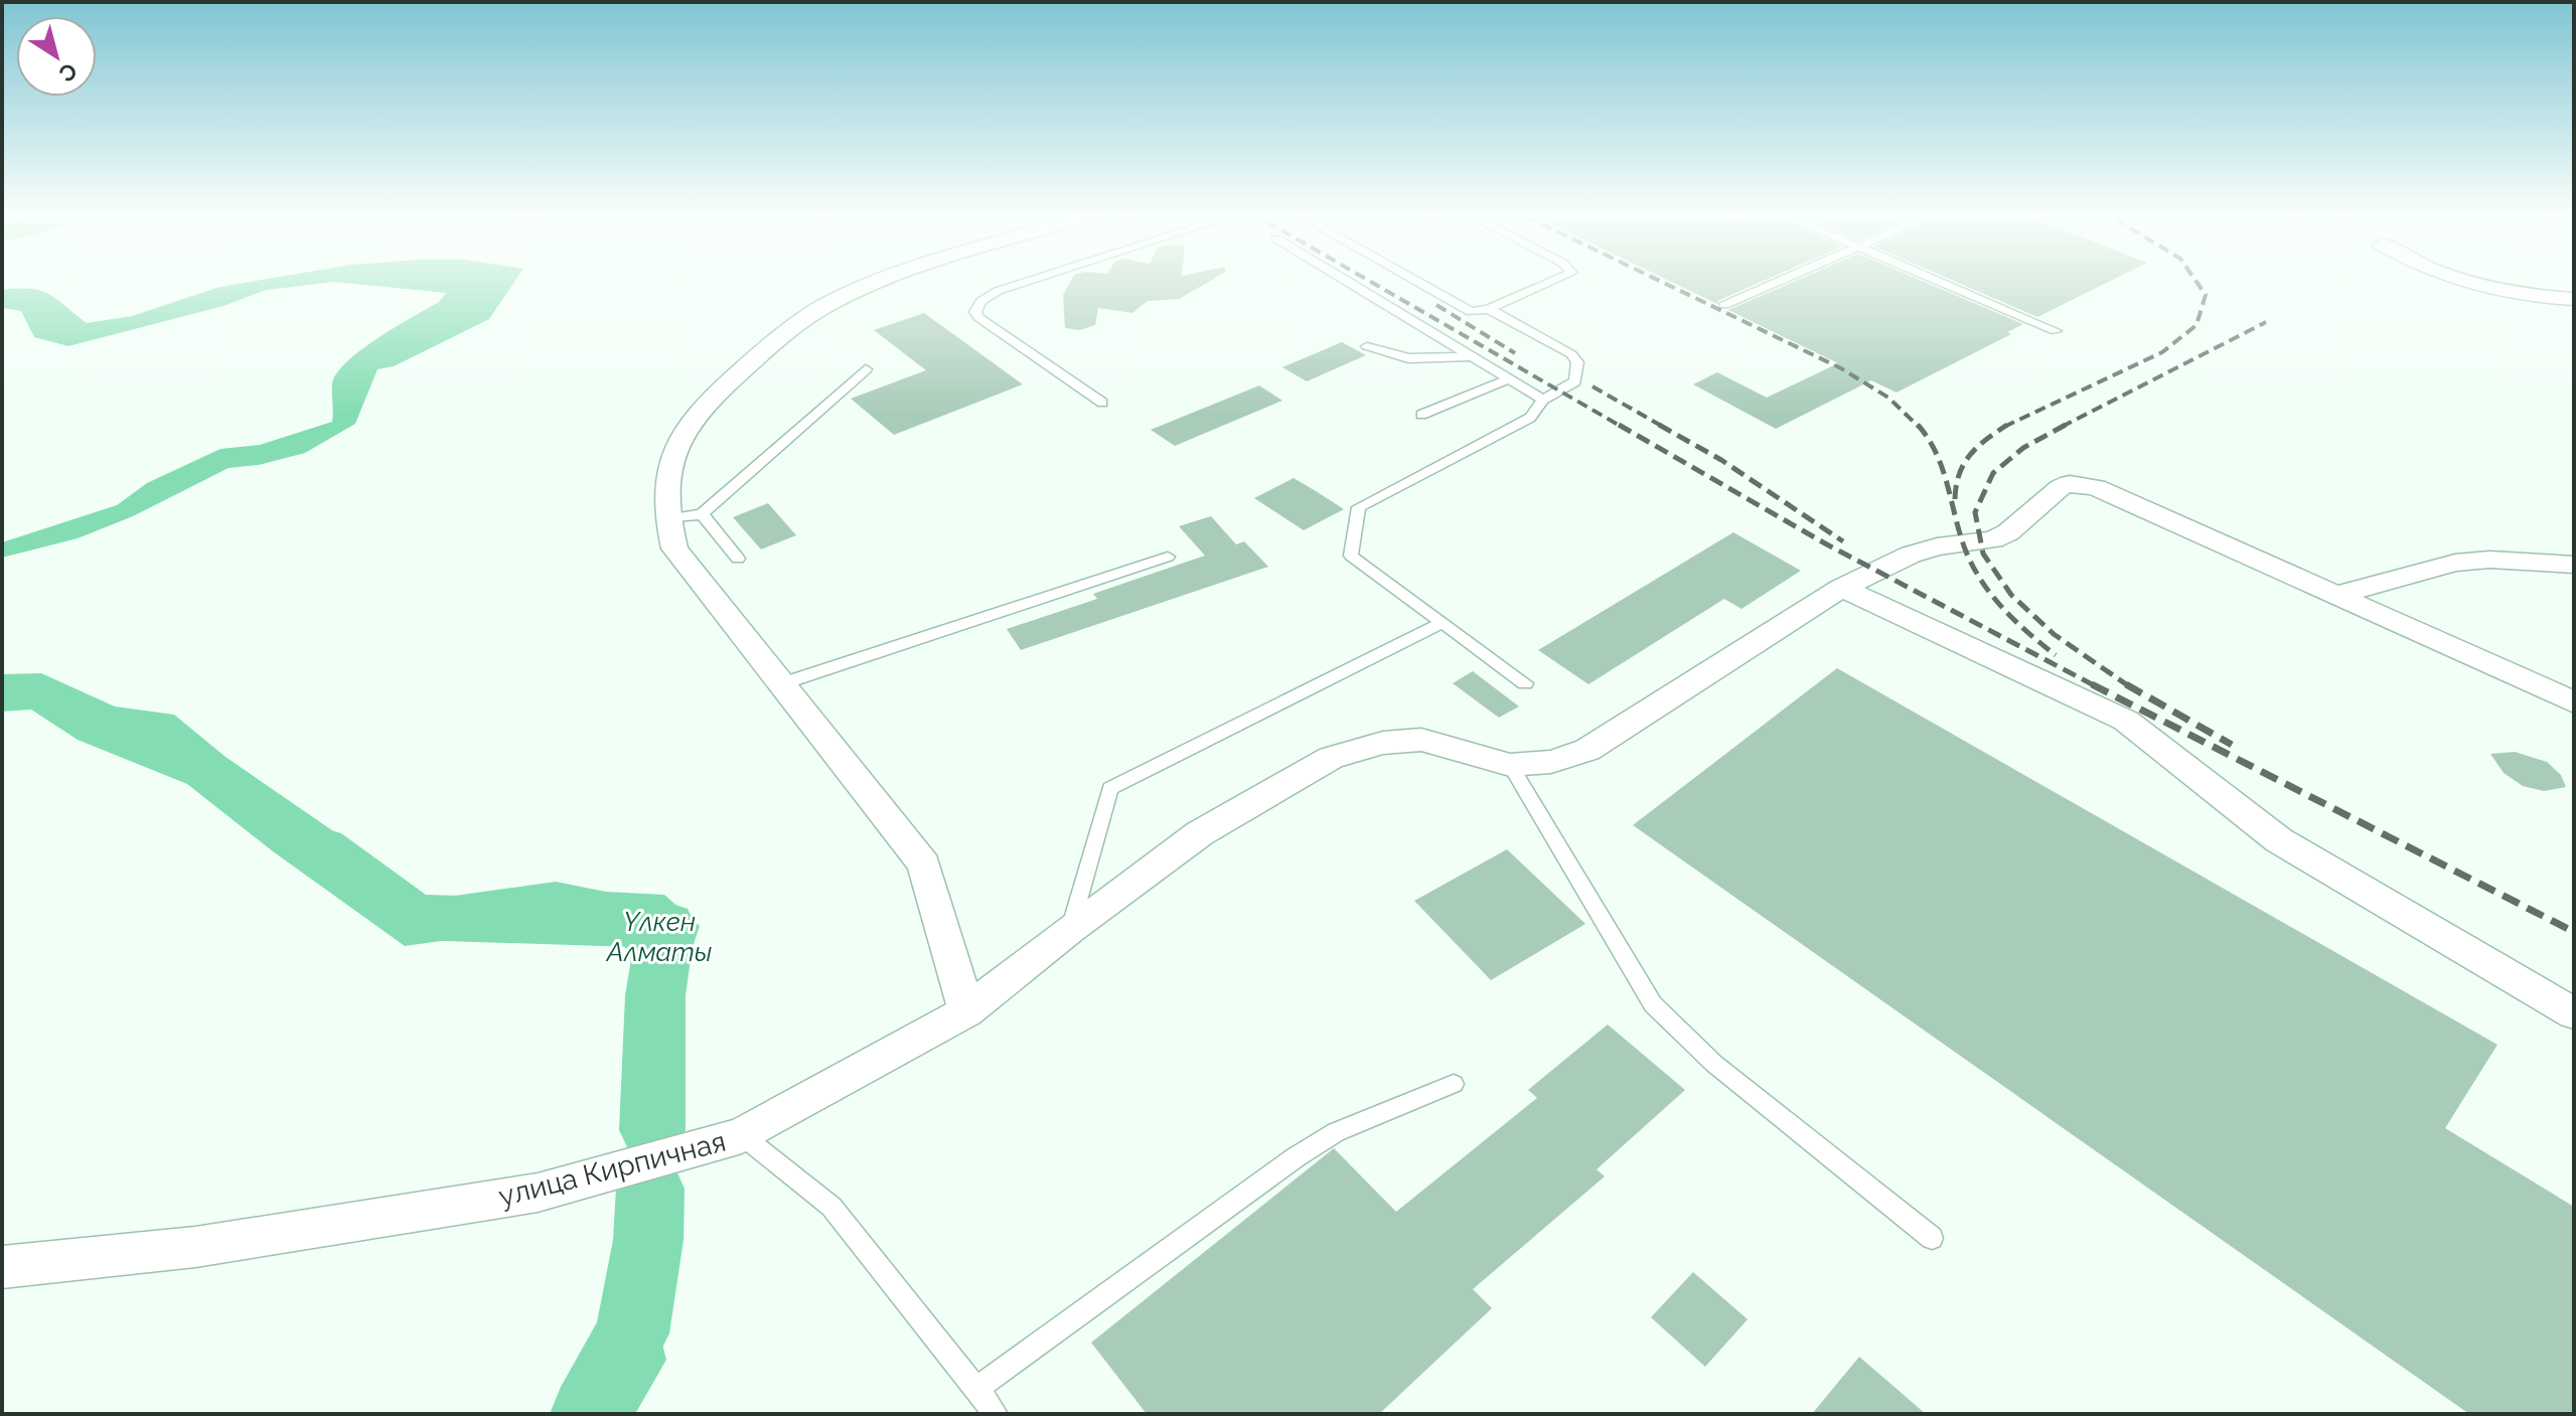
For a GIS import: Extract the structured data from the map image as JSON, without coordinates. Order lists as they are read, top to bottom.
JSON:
{
  "streets": {
    "street": ["улица Кирпичная"]
  },
  "water": ["Үлкен Алматы"],
  "north": "bottom right"
}
